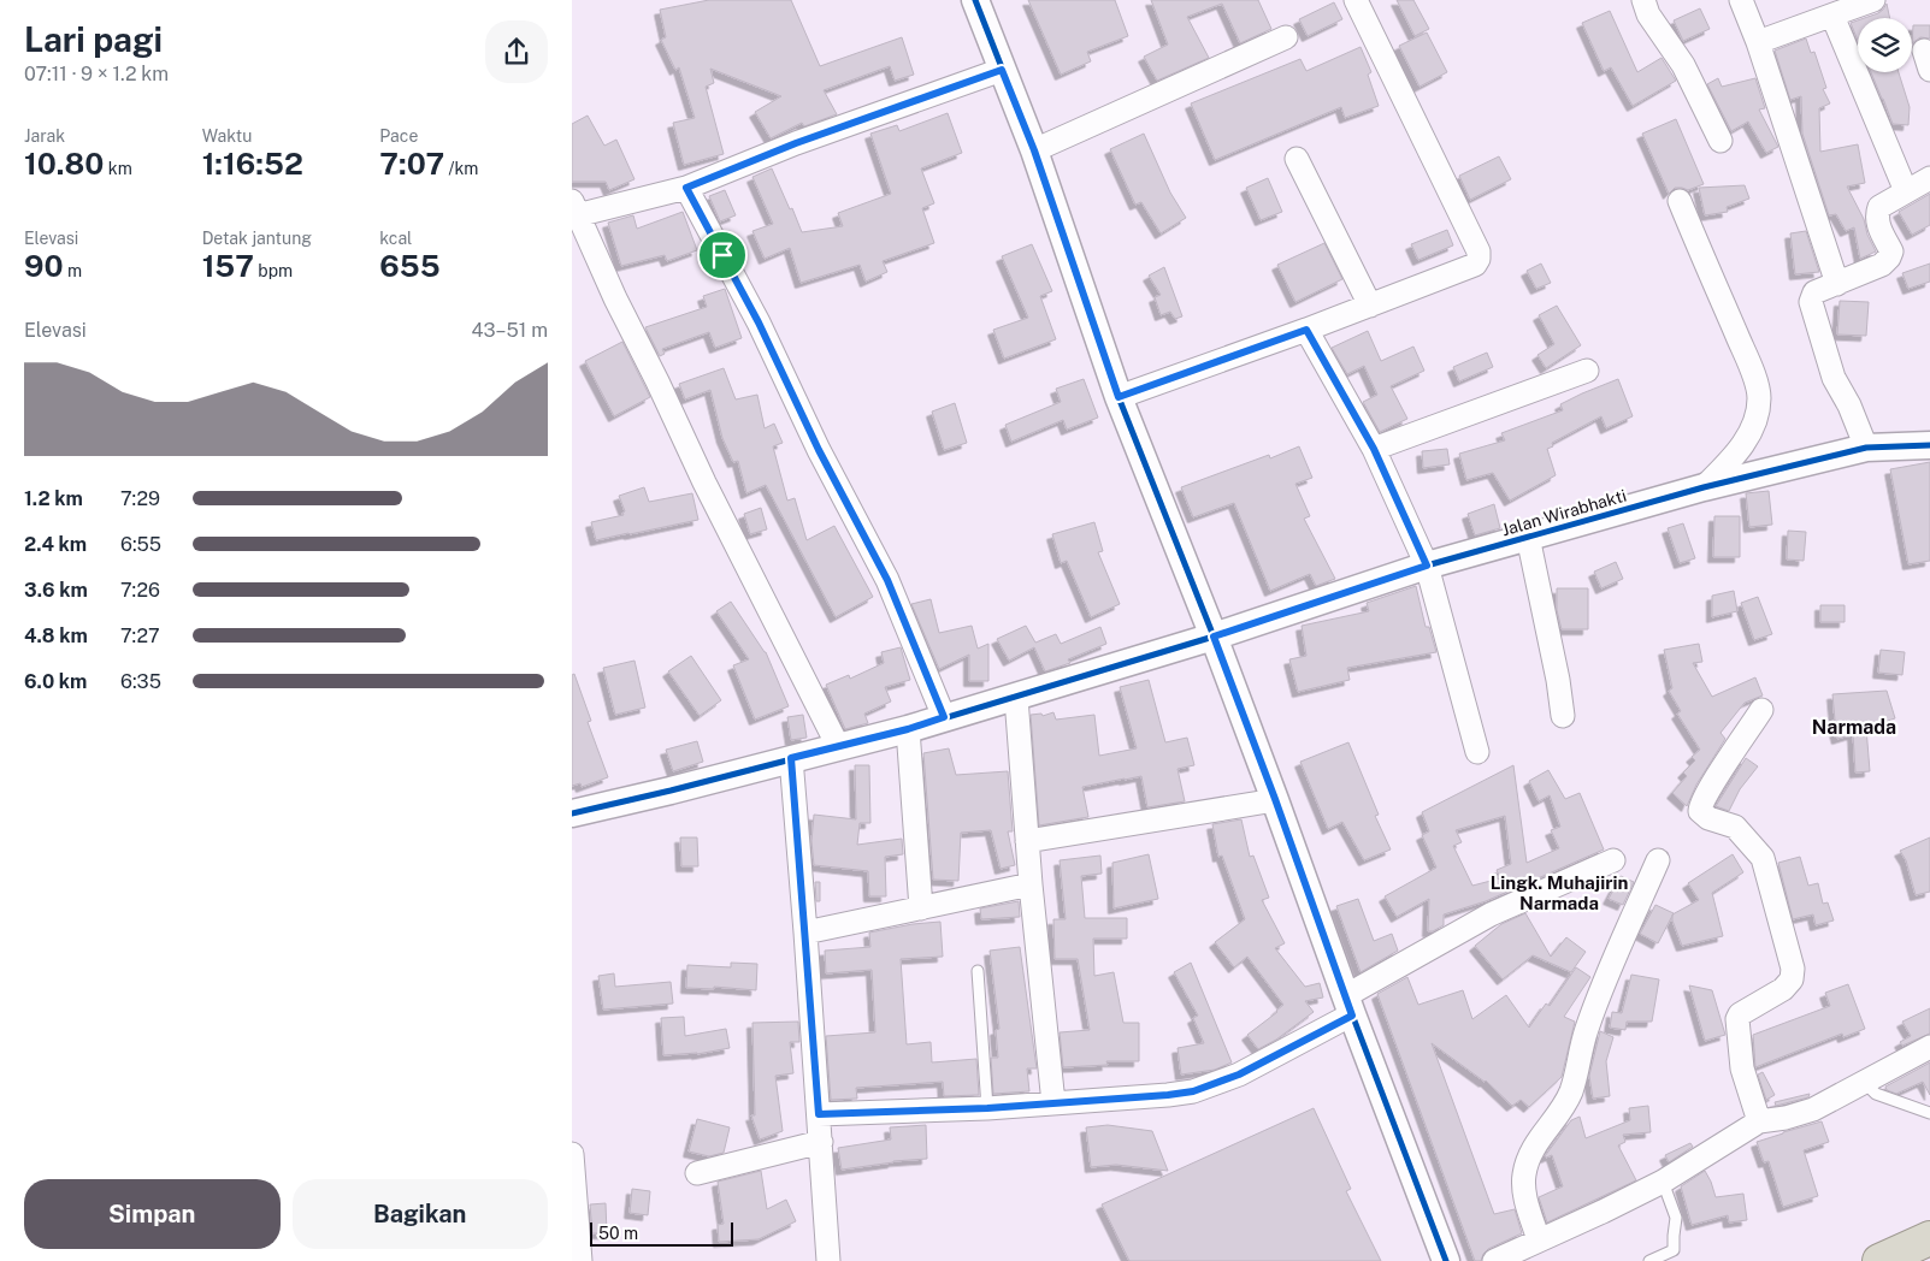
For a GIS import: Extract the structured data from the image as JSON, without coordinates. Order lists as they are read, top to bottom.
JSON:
{
  "streets": {
    "street": ["Jalan Wirabhakti"]
  },
  "districts": ["Narmada", "Lingk. Muhajirin Narmada"],
  "scale_bar": "50 m",
  "page": {
    "heading": ["Lari pagi", "07:11 · 9 × 1.2 km"],
    "stats": [
      ["Jarak", "10.80 km"],
      ["Waktu", "1:16:52"],
      ["Pace", "7:07 /km"],
      ["Elevasi", "90 m"],
      ["Detak jantung", "157 bpm"],
      ["kcal", "655"]
    ],
    "chart": ["Elevasi", "43–51 m"],
    "list": [
      {
        "name": "1.2 km",
        "note": "7:29"
      },
      {
        "name": "2.4 km",
        "note": "6:55"
      },
      {
        "name": "3.6 km",
        "note": "7:26"
      },
      {
        "name": "4.8 km",
        "note": "7:27"
      },
      {
        "name": "6.0 km",
        "note": "6:35"
      }
    ],
    "buttons": ["Simpan", "Bagikan"],
    "scale": "50 m"
  }
}
